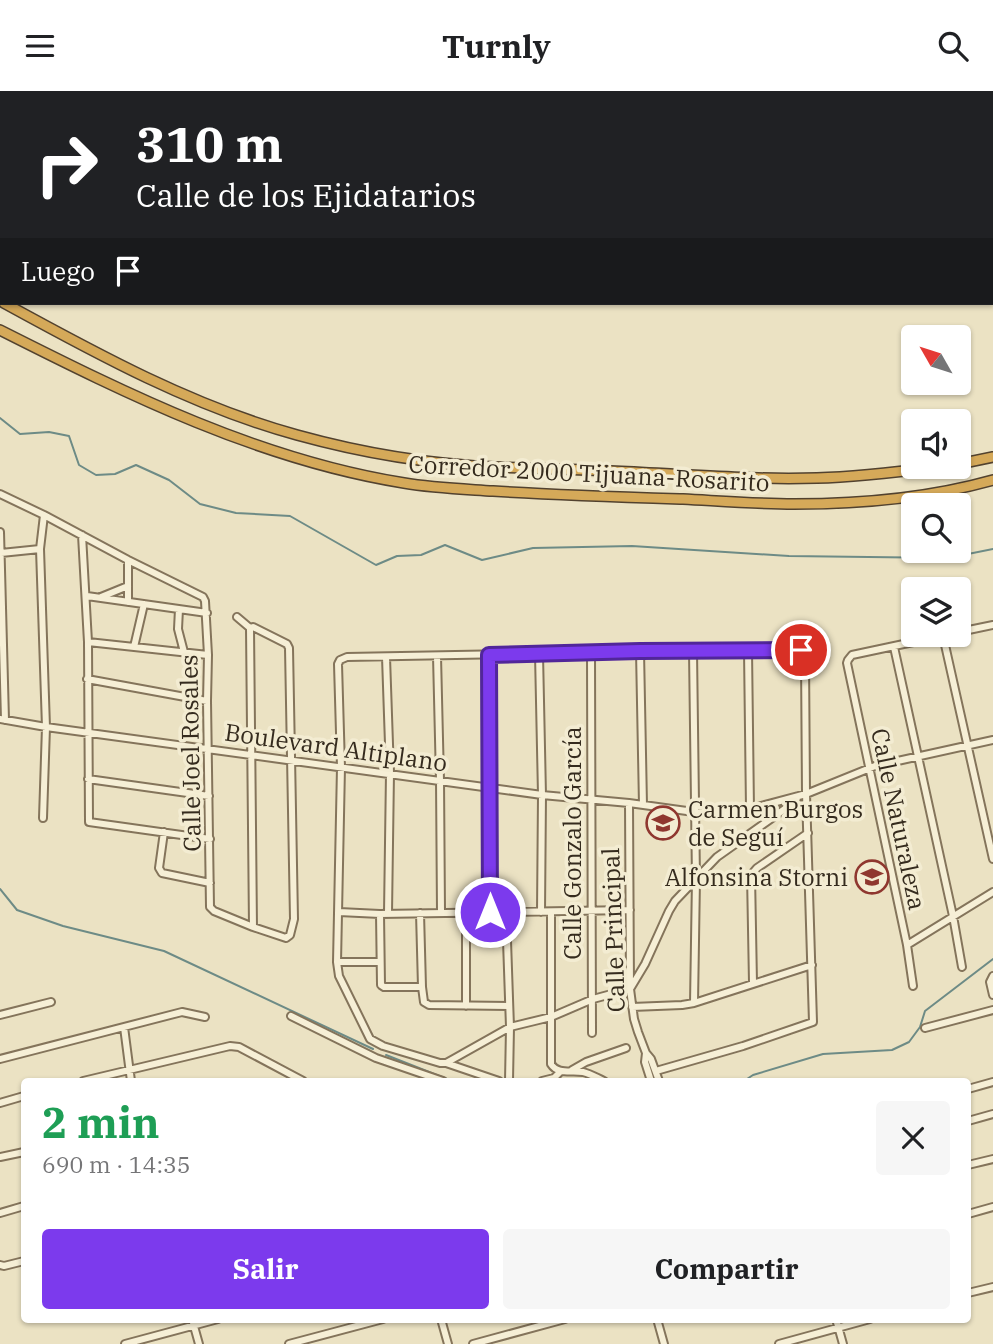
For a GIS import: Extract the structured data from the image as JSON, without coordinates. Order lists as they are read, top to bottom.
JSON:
{
  "streets": {
    "highway": ["Corredor 2000 Tijuana-Rosarito"],
    "street": [
      "Boulevard Altiplano",
      "Calle Joel Rosales",
      "Calle Naturaleza",
      "Calle Gonzalo García",
      "Calle Principal"
    ]
  },
  "crossings": [
    ["Boulevard Altiplano", "Calle Joel Rosales"],
    ["Boulevard Altiplano", "Calle Naturaleza"],
    ["Boulevard Altiplano", "Calle Gonzalo García"],
    ["Boulevard Altiplano", "Calle Principal"]
  ],
  "places": {
    "school or university": ["Carmen Burgos de Seguí", "Alfonsina Storni"]
  },
  "north": "top left",
  "page": {
    "header": "Turnly",
    "turn": ["310 m", "Calle de los Ejidatarios"],
    "then": "Luego",
    "heading": ["2 min", "690 m · 14:35"],
    "buttons": ["Salir", "Compartir"]
  }
}
